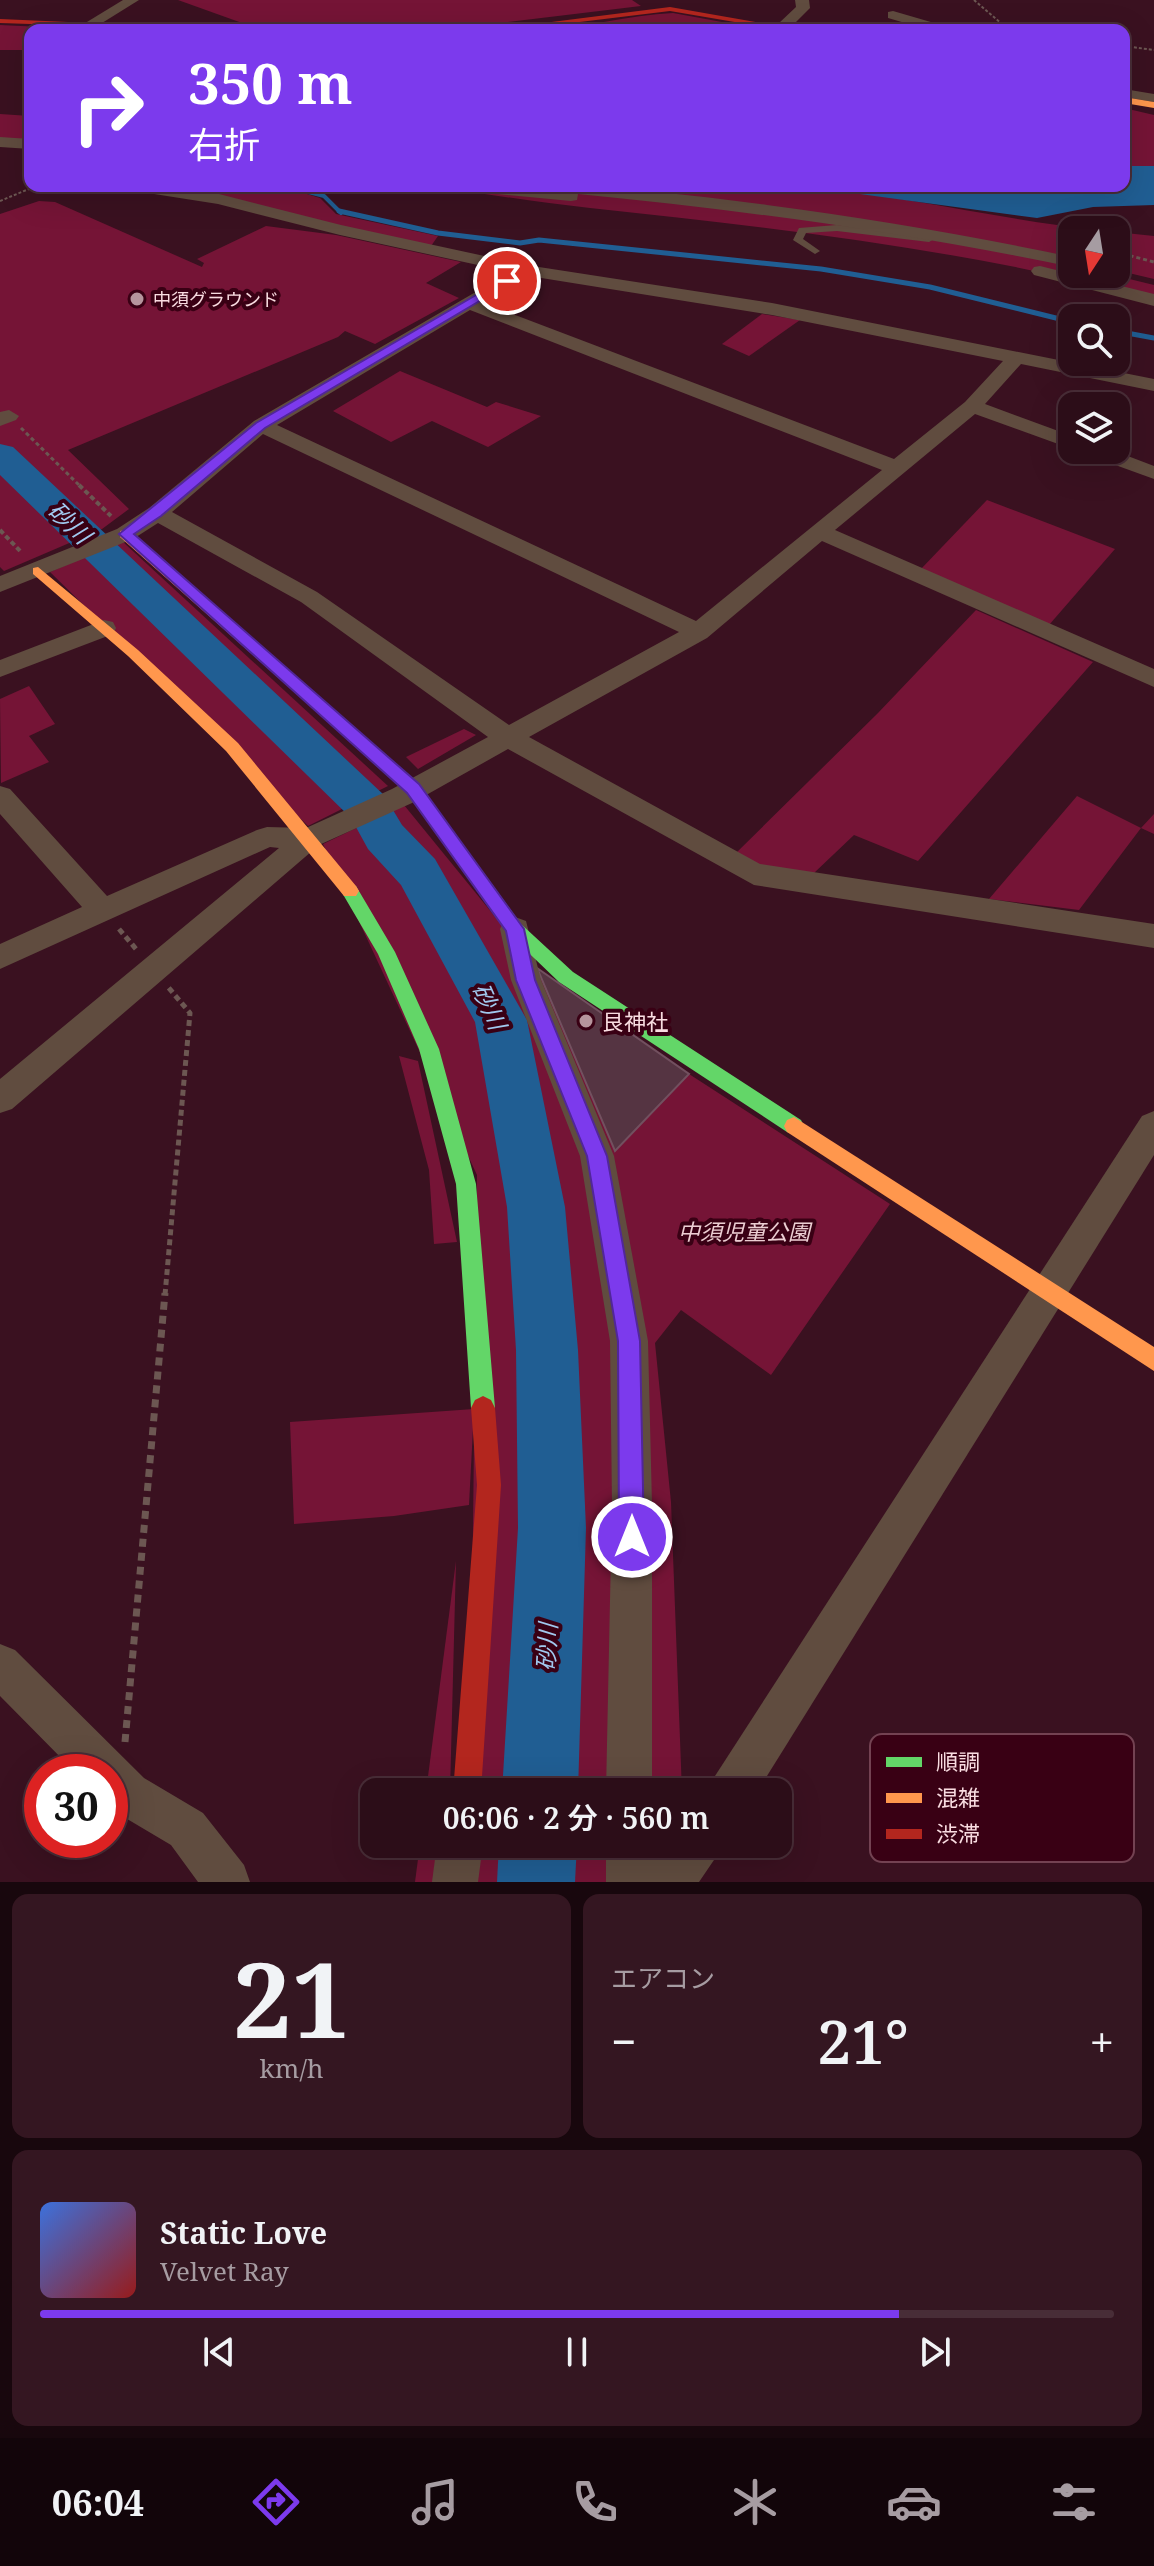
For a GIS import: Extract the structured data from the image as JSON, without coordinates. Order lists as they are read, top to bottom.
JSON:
{
  "water": ["砂川"],
  "parks": ["中須児童公園"],
  "places": ["中須グラウンド", "艮神社"],
  "legend": ["順調", "混雑", "渋滞"],
  "north": "bottom",
  "page": {
    "turn": ["350 m", "右折"],
    "limit": "30",
    "trip": "06:06 · 2 分 · 560 m",
    "tile": [
      ["21", "km/h"],
      "エアコン"
    ],
    "heat": ["−", "21°", "+"],
    "song": ["Static Love", "Velvet Ray"],
    "tabs": "06:04"
  }
}
